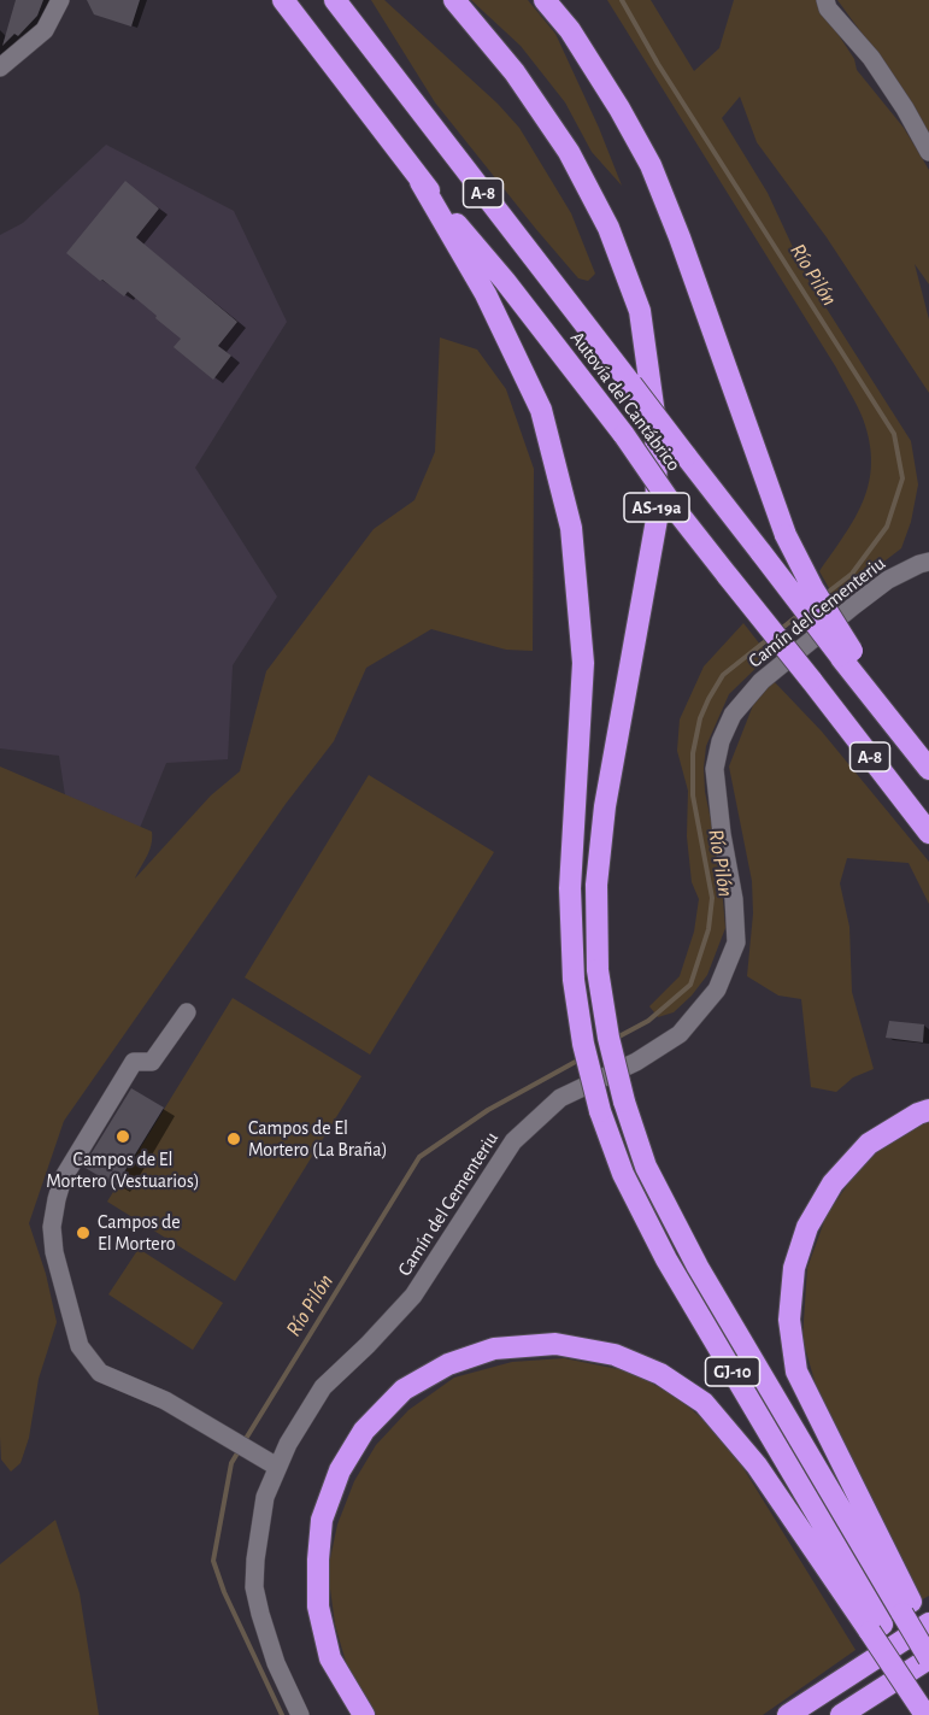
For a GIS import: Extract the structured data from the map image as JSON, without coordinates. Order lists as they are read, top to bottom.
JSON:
{
  "streets": {
    "highway": [
      "A-8",
      "Autovía del Cantábrico",
      "AS-19a",
      "GJ-10"
    ],
    "street": ["Camín del Cementeriu"]
  },
  "crossings": [
    ["Autovía del Cantábrico", "GJ-10"],
    ["AS-19a", "GJ-10"]
  ],
  "water": ["Río Pilón"],
  "places": ["Campos de El Mortero (Vestuarios)", "Campos de El Mortero (La Braña)", "Campos de El Mortero"]
}
